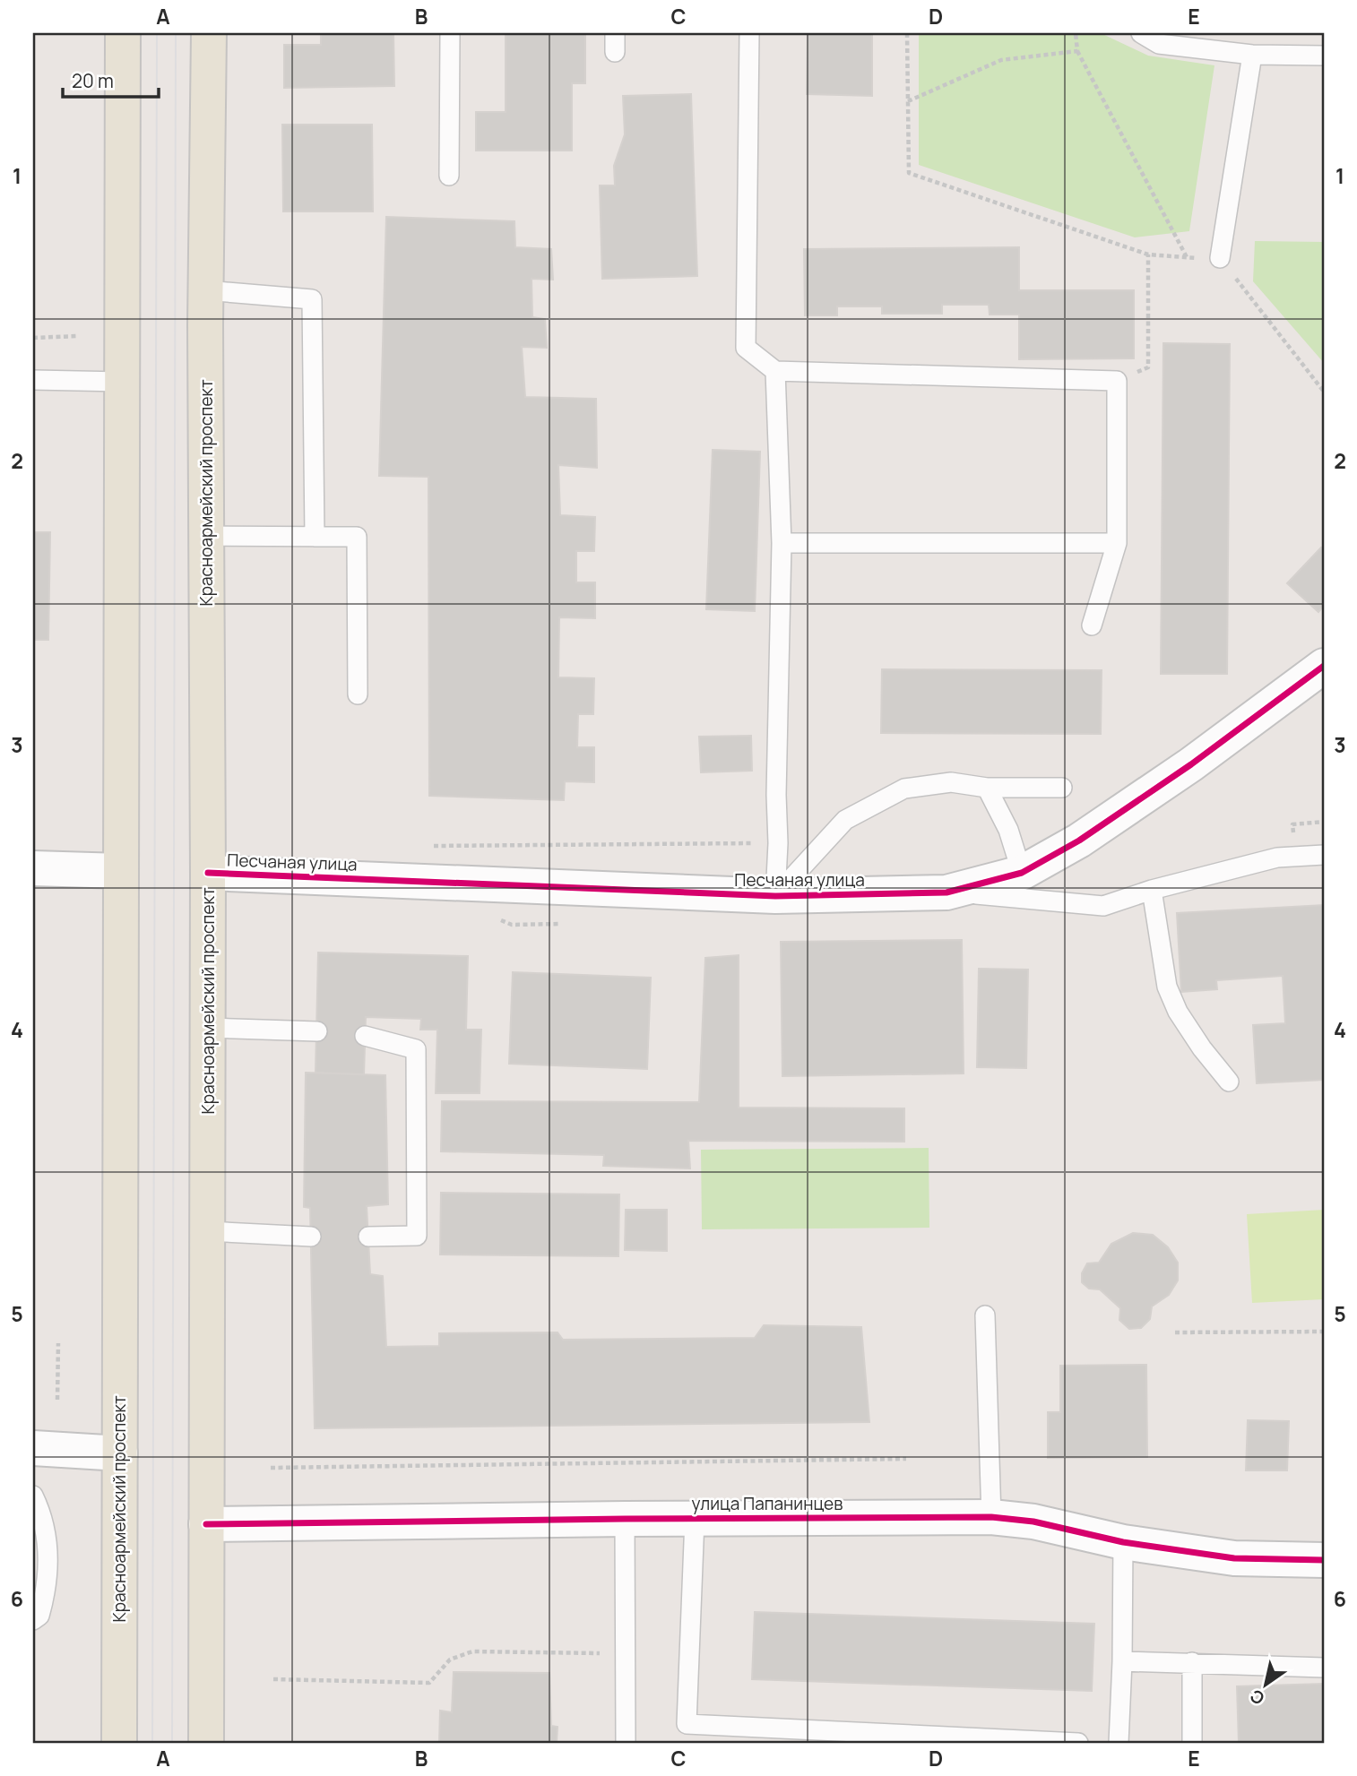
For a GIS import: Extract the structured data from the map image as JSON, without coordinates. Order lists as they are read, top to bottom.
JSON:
{
  "streets": {
    "main road": ["Красноармейский проспект"],
    "street": ["Песчаная улица", "улица Папанинцев"]
  },
  "crossings": [
    ["Красноармейский проспект", "Песчаная улица"],
    ["Красноармейский проспект", "улица Папанинцев"]
  ],
  "scale_bar": "20 m",
  "north": "bottom left",
  "grid": {
    "columns": [
      "A",
      "B",
      "C",
      "D",
      "E"
    ],
    "rows": [
      "1",
      "2",
      "3",
      "4",
      "5",
      "6"
    ]
  }
}
